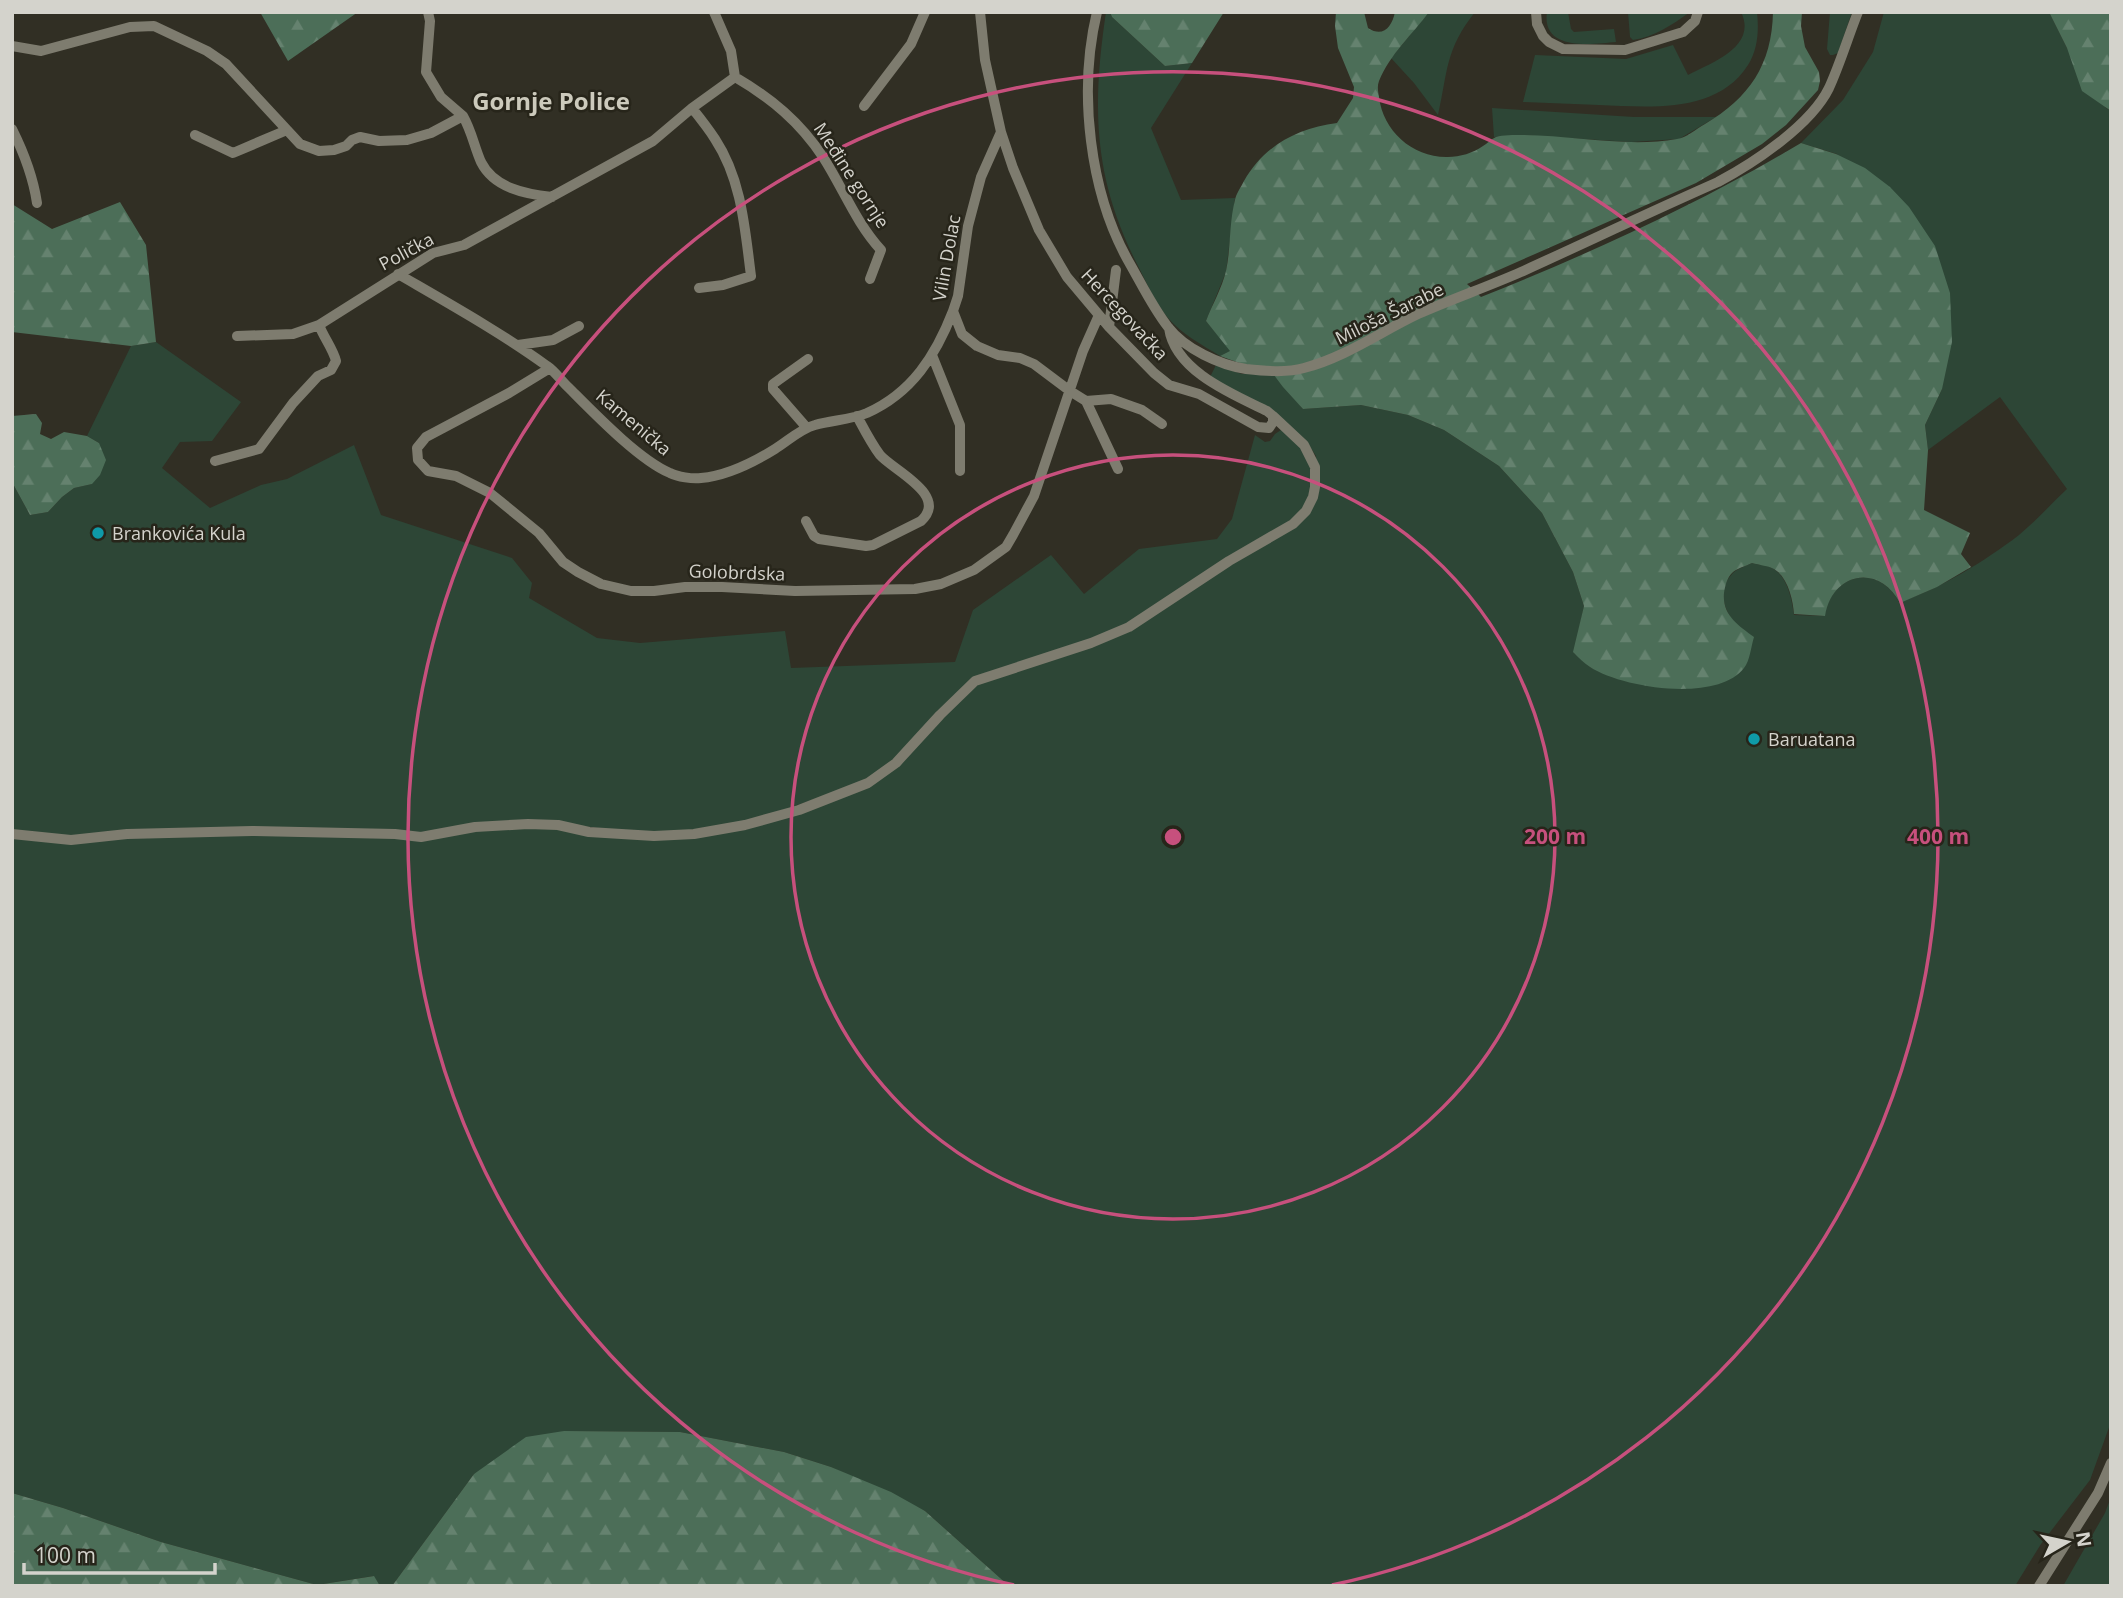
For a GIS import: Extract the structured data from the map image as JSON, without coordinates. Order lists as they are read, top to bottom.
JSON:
{
  "streets": {
    "street": [
      "Međine gornje",
      "Polička",
      "Vilin Dolac",
      "Miloša Šarabe",
      "Hercegovačka",
      "Kamenička",
      "Golobrdska"
    ]
  },
  "crossings": [
    ["Međine gornje", "Polička"],
    ["Polička", "Kamenička"],
    ["Vilin Dolac", "Hercegovačka"],
    ["Vilin Dolac", "Kamenička"],
    ["Vilin Dolac", "Golobrdska"],
    ["Miloša Šarabe", "Hercegovačka"],
    ["Hercegovačka", "Golobrdska"],
    ["Kamenička", "Golobrdska"]
  ],
  "districts": ["Gornje Police"],
  "places": ["Brankovića Kula", "Baruatana"],
  "scale_bar": "100 m",
  "north": "right",
  "rings": ["200 m", "400 m"]
}
